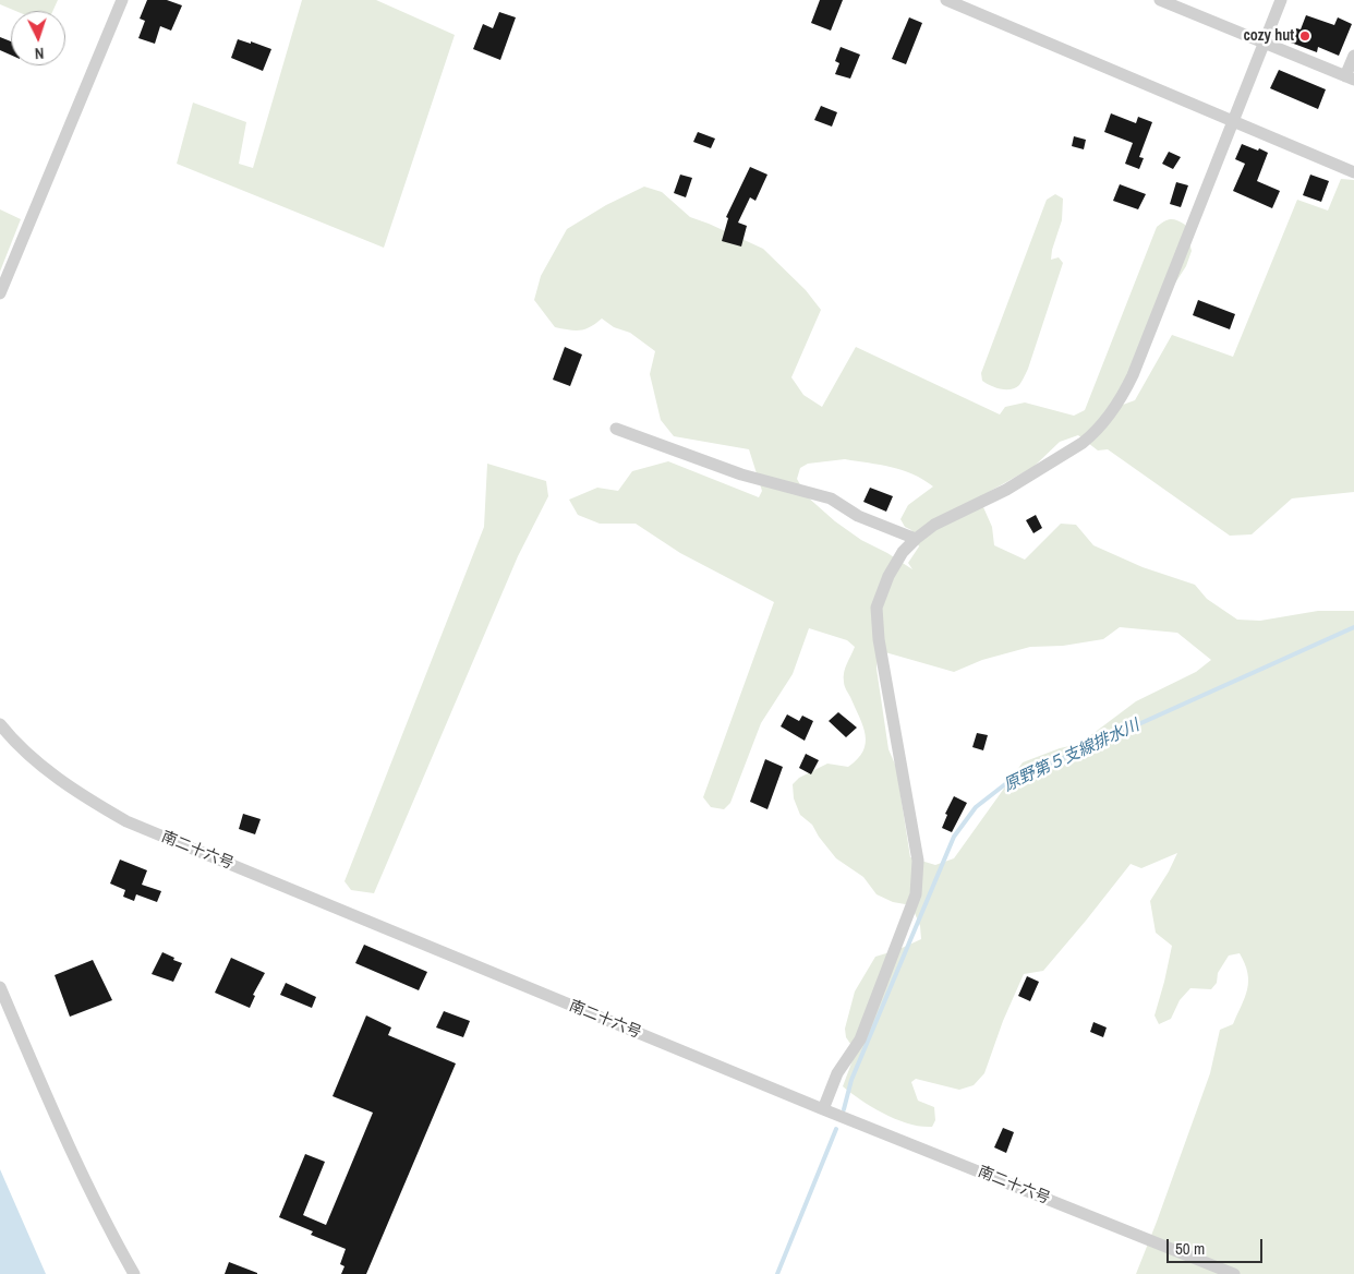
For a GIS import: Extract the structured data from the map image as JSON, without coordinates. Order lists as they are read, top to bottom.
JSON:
{
  "streets": {
    "street": ["南二十六号"]
  },
  "water": ["原野第５支線排水川"],
  "places": ["cozy hut"],
  "scale_bar": "50 m",
  "north": "bottom"
}
